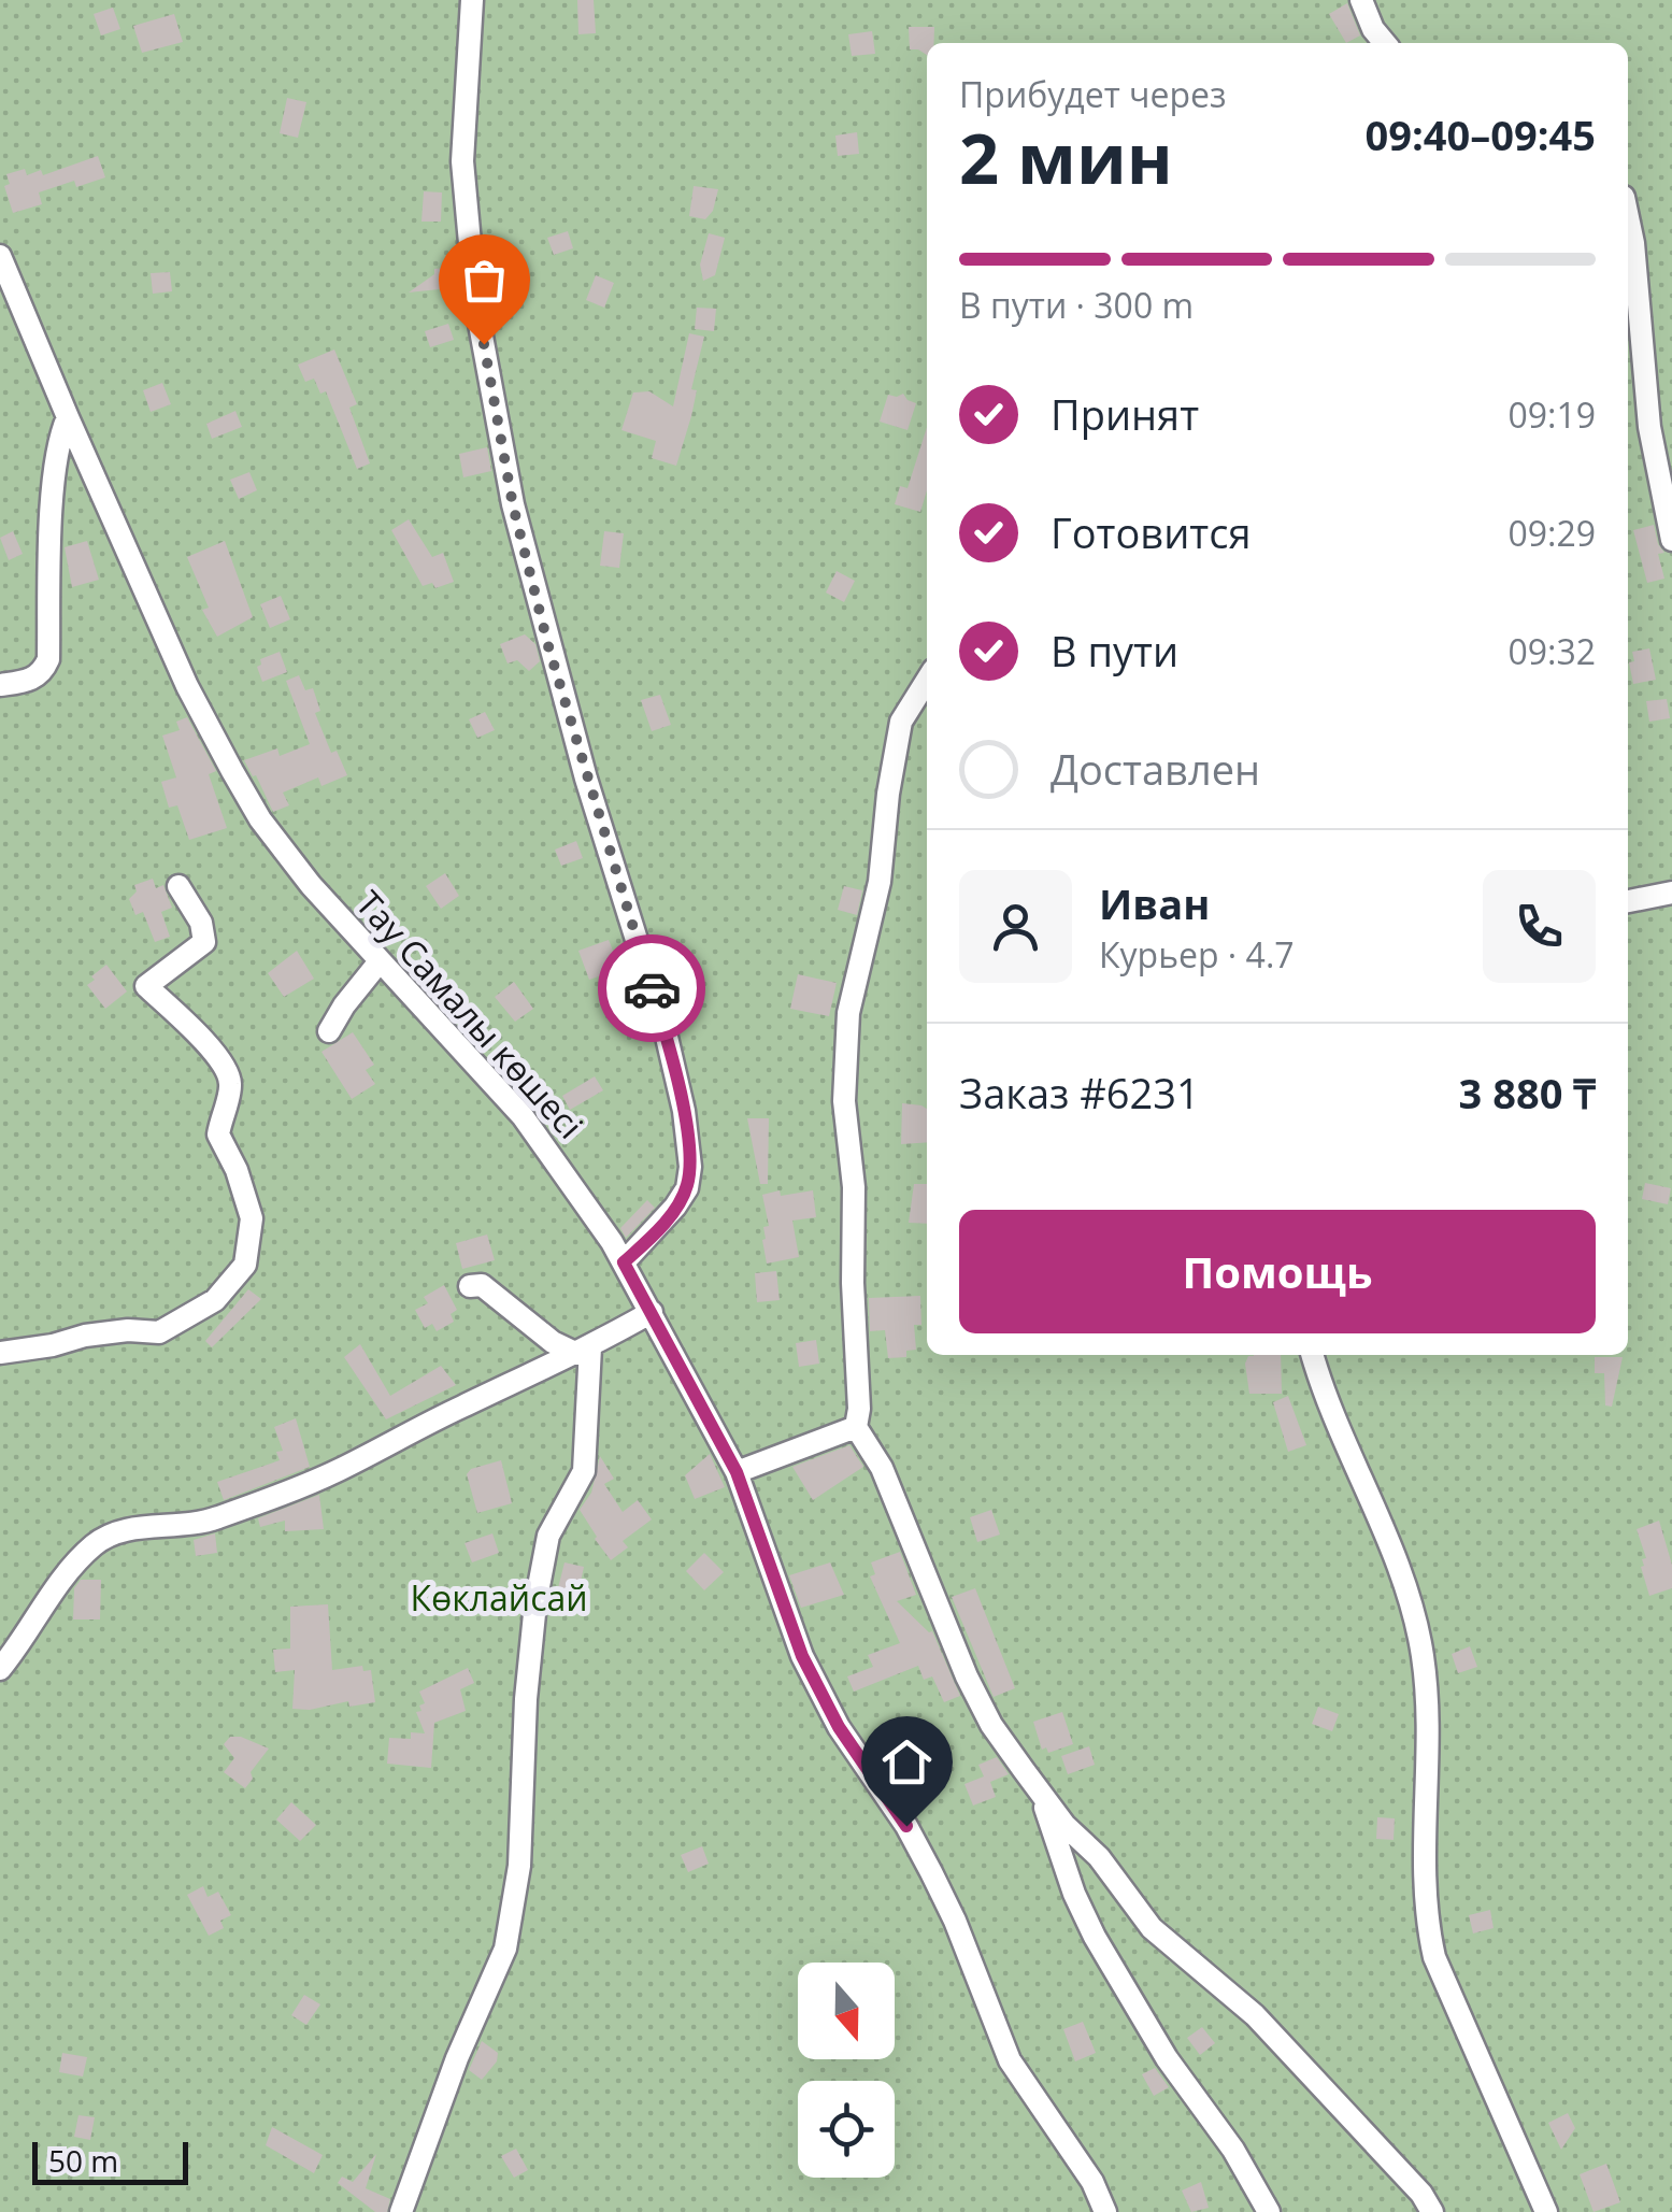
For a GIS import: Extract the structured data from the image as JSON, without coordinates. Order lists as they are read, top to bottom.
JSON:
{
  "streets": {
    "street": ["Тау Самалы көшесі"]
  },
  "parks": ["Көклайсай"],
  "scale_bar": "50 m",
  "north": "bottom",
  "page": {
    "heading": ["2 мин", "Прибудет через", "09:40–09:45"],
    "panel": [
      "Иван",
      "Курьер · 4.7",
      "Заказ #6231",
      "3 880 ₸"
    ],
    "bar": "В пути · 300 m",
    "list": [
      ["Принят", "09:19"],
      ["Готовится", "09:29"],
      ["В пути", "09:32"],
      "Доставлен"
    ],
    "buttons": "Помощь",
    "scale": "50 m"
  }
}
